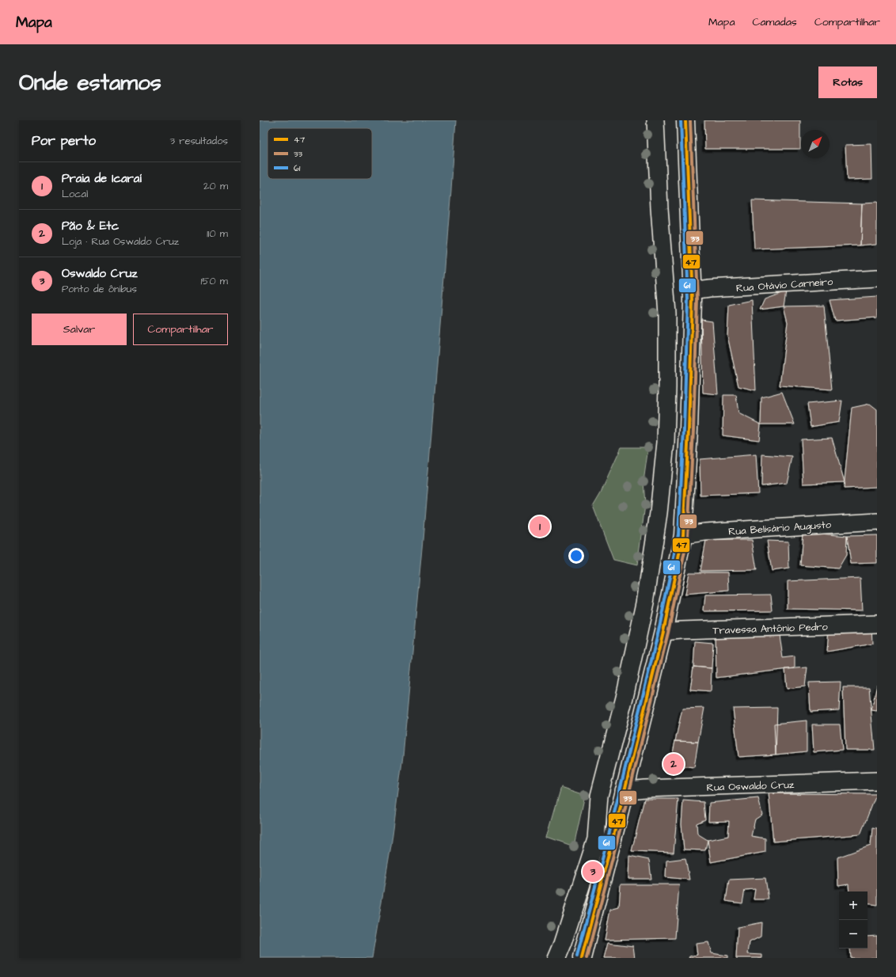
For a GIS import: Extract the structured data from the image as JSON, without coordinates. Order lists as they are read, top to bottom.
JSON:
{
  "streets": {
    "street": [
      "Rua Otávio Carneiro",
      "Rua Belisário Augusto",
      "Travessa Antônio Pedro",
      "Rua Oswaldo Cruz"
    ]
  },
  "lines": ["transit line 47", "transit line 33", "transit line 61"],
  "legend": ["47", "33", "61"],
  "north": "top right",
  "page": {
    "header": "Mapa",
    "nav": ["Mapa", "Camadas", "Compartilhar"],
    "buttons": [
      "Rotas",
      ["Salvar", "Compartilhar"]
    ],
    "title": "Onde estamos",
    "heading": ["Por perto", "3 resultados"],
    "list": [
      {
        "mark": "1",
        "name": "Praia de Icaraí",
        "note": "Local",
        "value": "20 m"
      },
      {
        "mark": "2",
        "name": "Pão & Etc",
        "note": "Loja · Rua Oswaldo Cruz",
        "value": "110 m"
      },
      {
        "mark": "3",
        "name": "Oswaldo Cruz",
        "note": "Ponto de ônibus",
        "value": "150 m"
      }
    ],
    "pins": ["1", "2", "3"],
    "map_buttons": ["+", "−"]
  }
}
